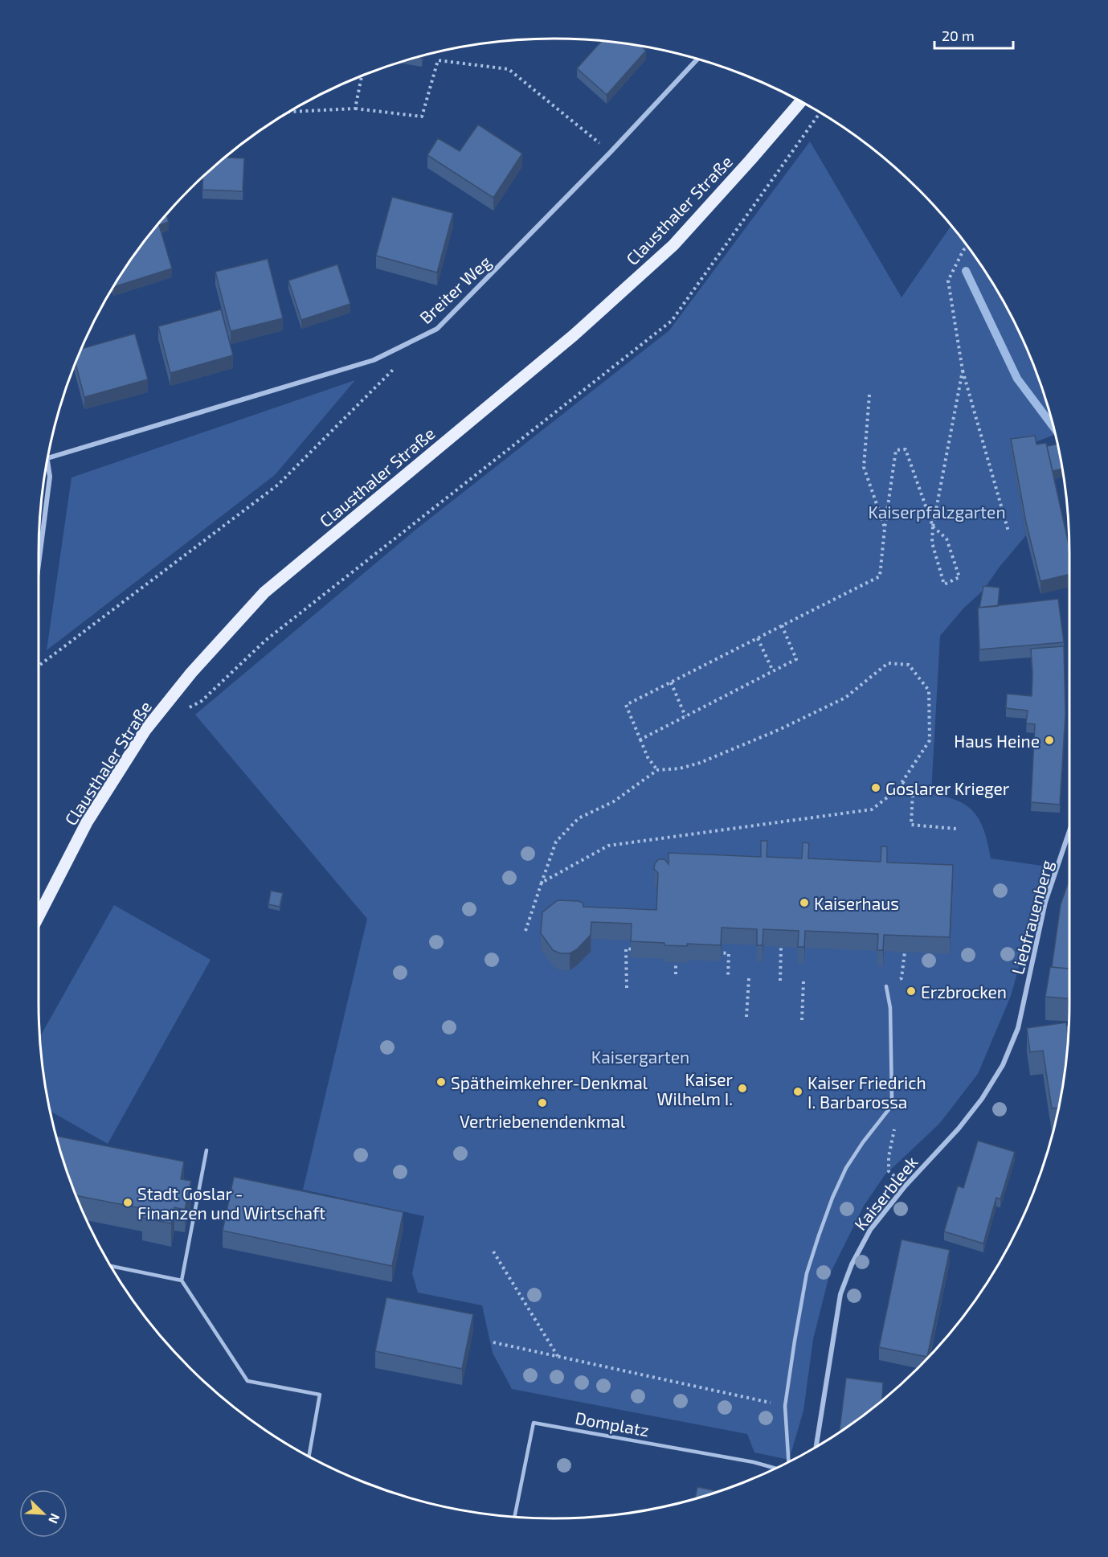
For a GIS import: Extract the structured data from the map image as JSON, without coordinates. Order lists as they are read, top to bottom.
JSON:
{
  "streets": {
    "main road": ["Clausthaler Straße"],
    "street": ["Breiter Weg", "Liebfrauenberg", "Kaiserbleek"],
    "lane": ["Domplatz"]
  },
  "crossings": [
    ["Liebfrauenberg", "Kaiserbleek"]
  ],
  "parks": ["Kaiserpfalzgarten", "Kaisergarten"],
  "places": [
    "Haus Heine",
    "Goslarer Krieger",
    "Kaiserhaus",
    "Erzbrocken",
    "Spätheimkehrer-Denkmal",
    "Kaiser Wilhelm I.",
    "Kaiser Friedrich I. Barbarossa",
    "Vertriebenendenkmal",
    "Stadt Goslar - Finanzen und Wirtschaft"
  ],
  "scale_bar": "20 m",
  "north": "bottom right"
}
